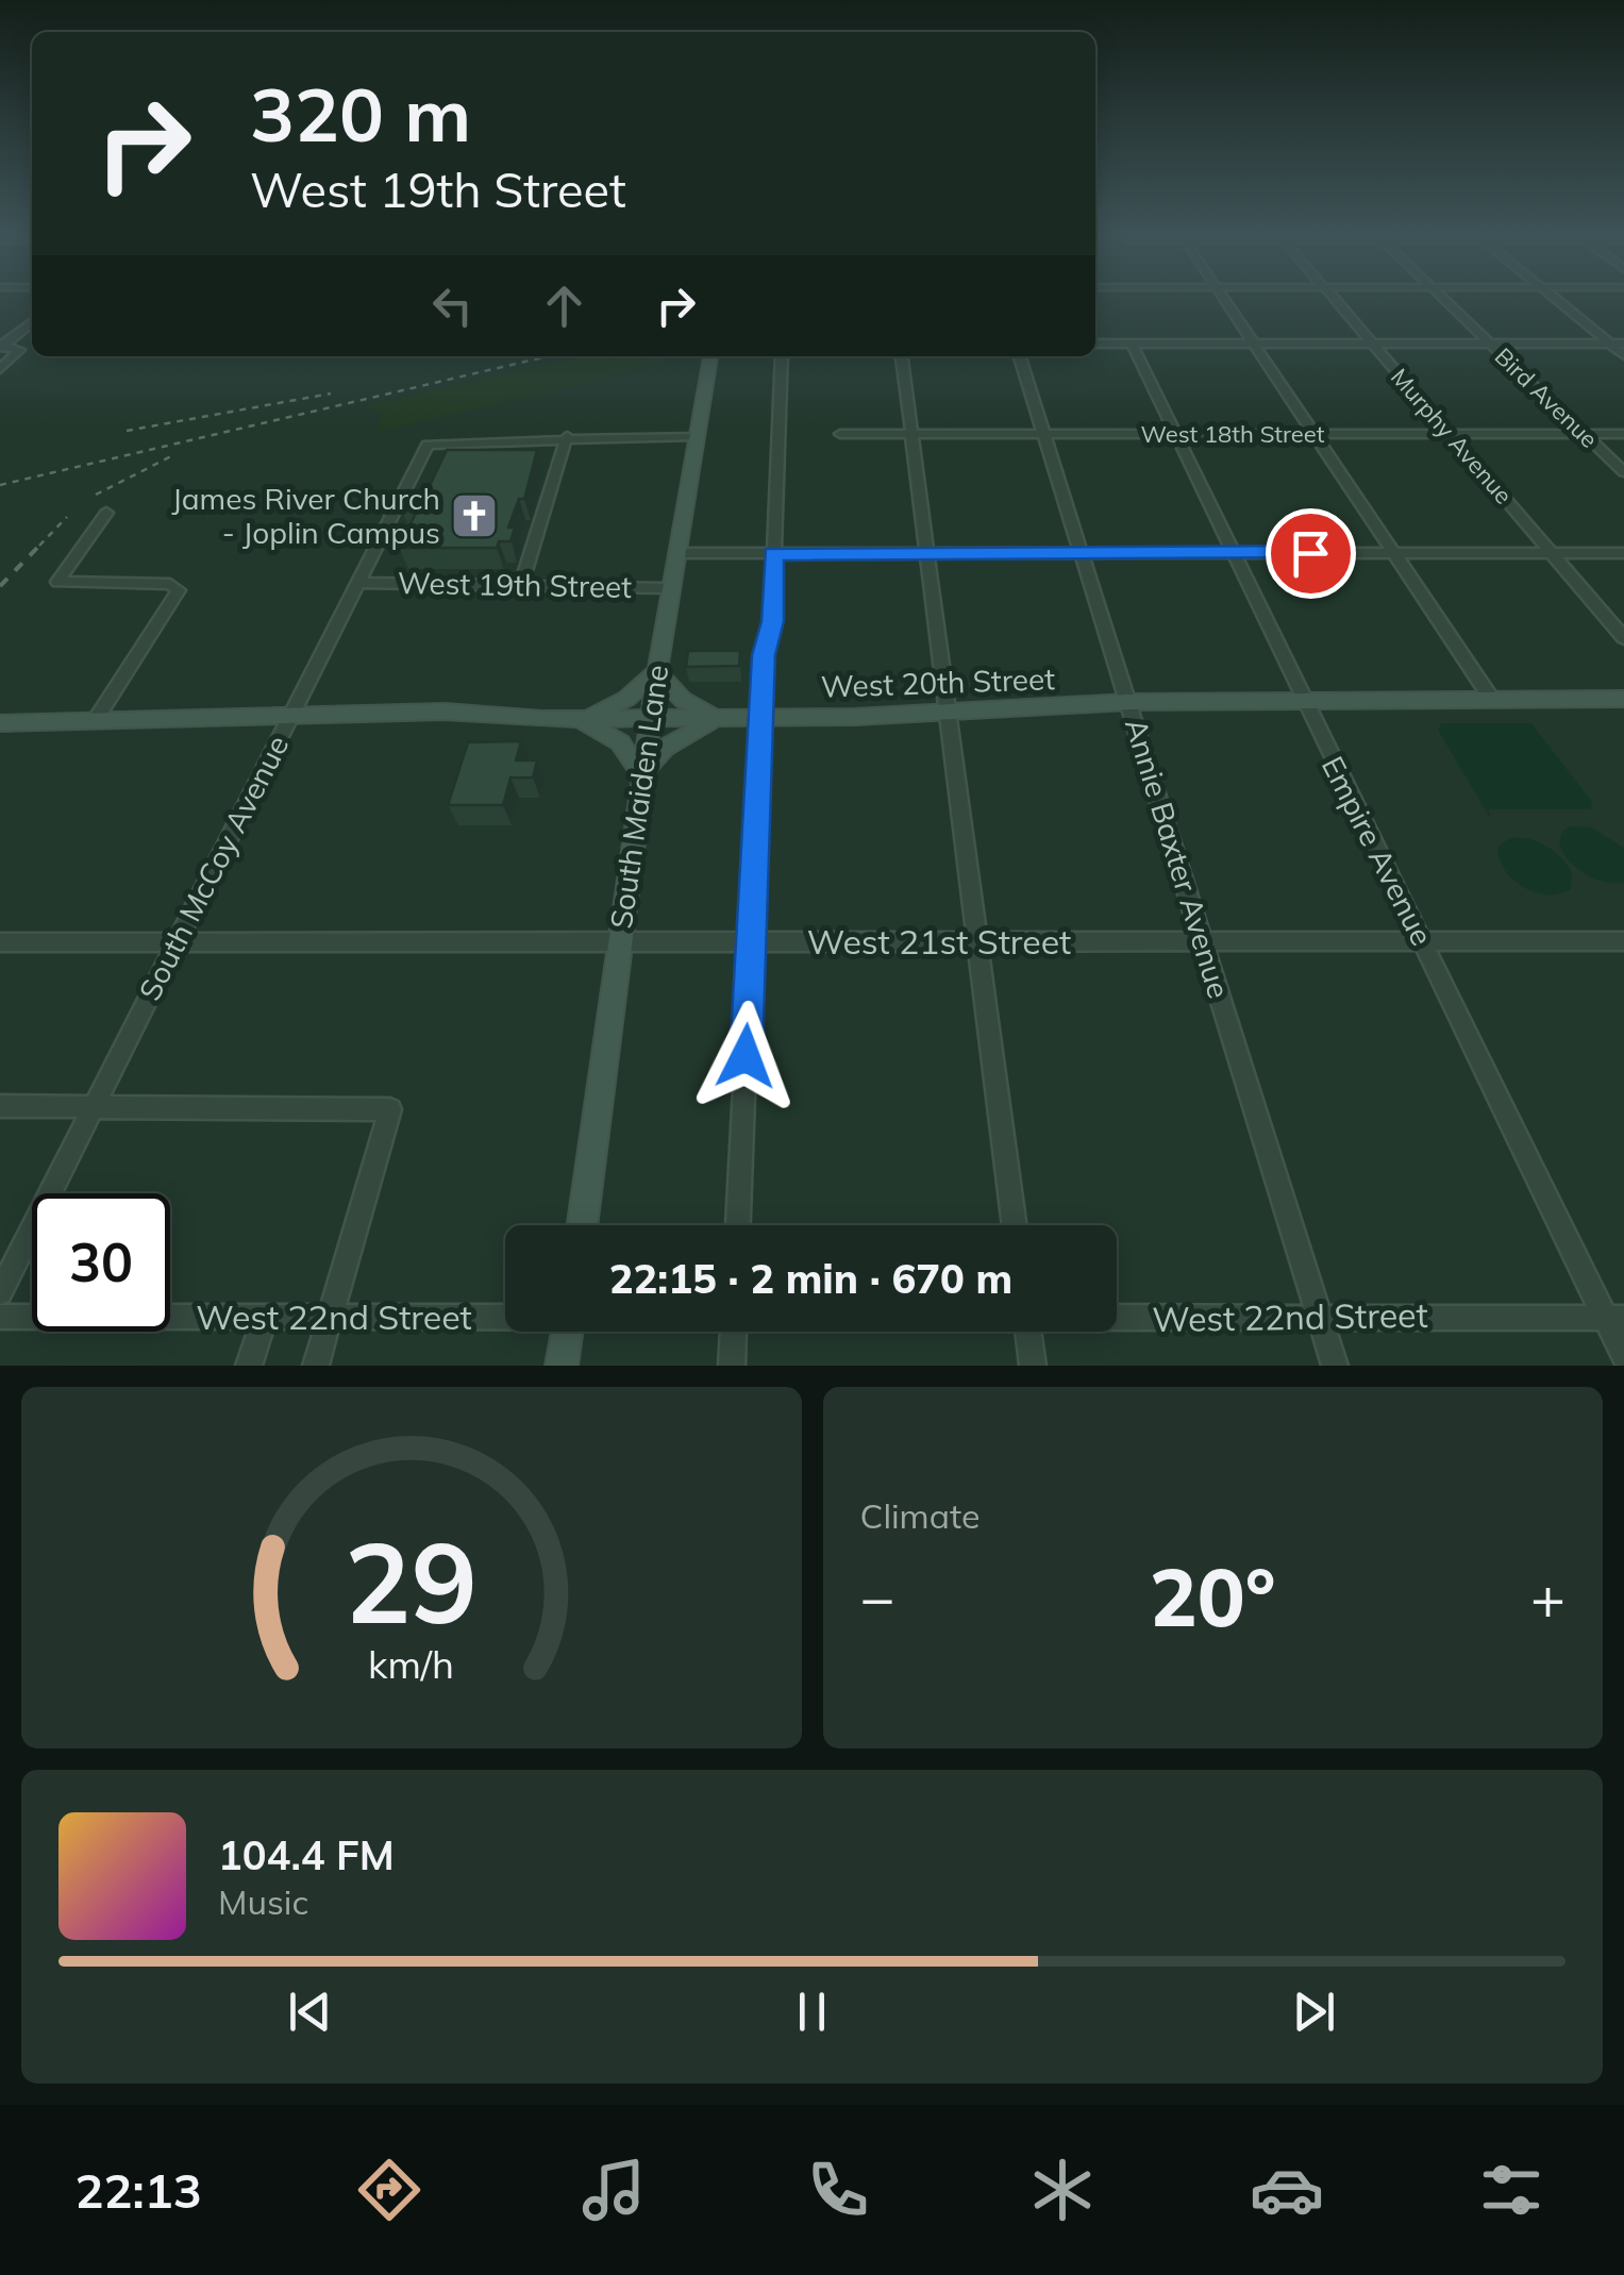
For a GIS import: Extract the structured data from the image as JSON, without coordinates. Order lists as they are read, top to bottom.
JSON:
{
  "streets": {
    "main road": ["West 20th Street", "South Maiden Lane"],
    "street": [
      "Bird Avenue",
      "West 18th Street",
      "Murphy Avenue",
      "West 19th Street",
      "Empire Avenue",
      "Annie Baxter Avenue",
      "South McCoy Avenue",
      "West 21st Street",
      "West 22nd Street"
    ]
  },
  "crossings": [
    ["Bird Avenue", "West 18th Street"],
    ["West 18th Street", "Murphy Avenue"],
    ["West 18th Street", "Empire Avenue"],
    ["West 18th Street", "Annie Baxter Avenue"],
    ["West 19th Street", "South Maiden Lane"],
    ["West 19th Street", "South McCoy Avenue"],
    ["West 20th Street", "South Maiden Lane"],
    ["West 20th Street", "Empire Avenue"],
    ["West 20th Street", "Annie Baxter Avenue"],
    ["West 20th Street", "South McCoy Avenue"],
    ["South Maiden Lane", "West 21st Street"],
    ["Empire Avenue", "West 21st Street"],
    ["Empire Avenue", "West 22nd Street"],
    ["Annie Baxter Avenue", "West 21st Street"],
    ["Annie Baxter Avenue", "West 22nd Street"],
    ["South McCoy Avenue", "West 21st Street"]
  ],
  "places": {
    "church": ["James River Church - Joplin Campus"]
  },
  "page": {
    "turn": ["320 m", "West 19th Street"],
    "limit": "30",
    "trip": "22:15 · 2 min · 670 m",
    "tile": "Climate",
    "heat": ["−", "20°", "+"],
    "song": ["104.4 FM", "Music"],
    "tabs": "22:13",
    "gauge": ["29", "km/h"]
  }
}
